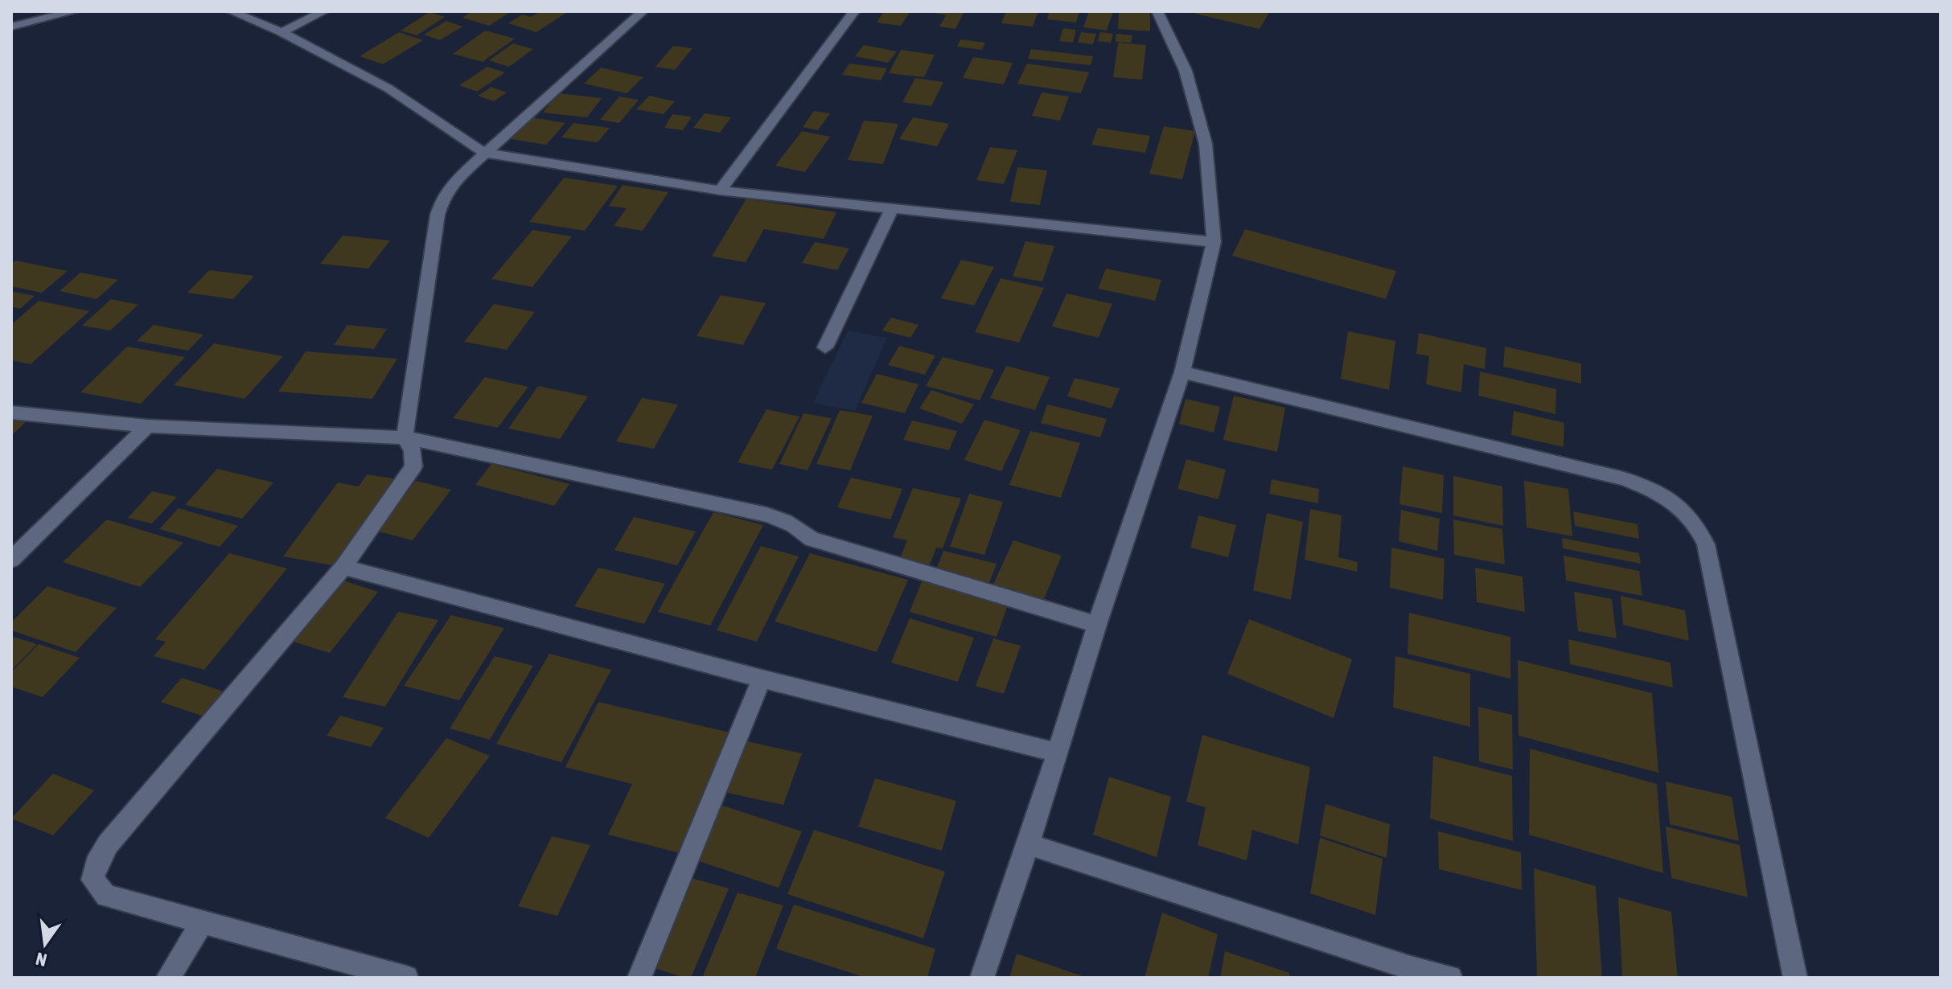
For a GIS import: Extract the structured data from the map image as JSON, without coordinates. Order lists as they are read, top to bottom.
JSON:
{
  "north": "bottom"
}
